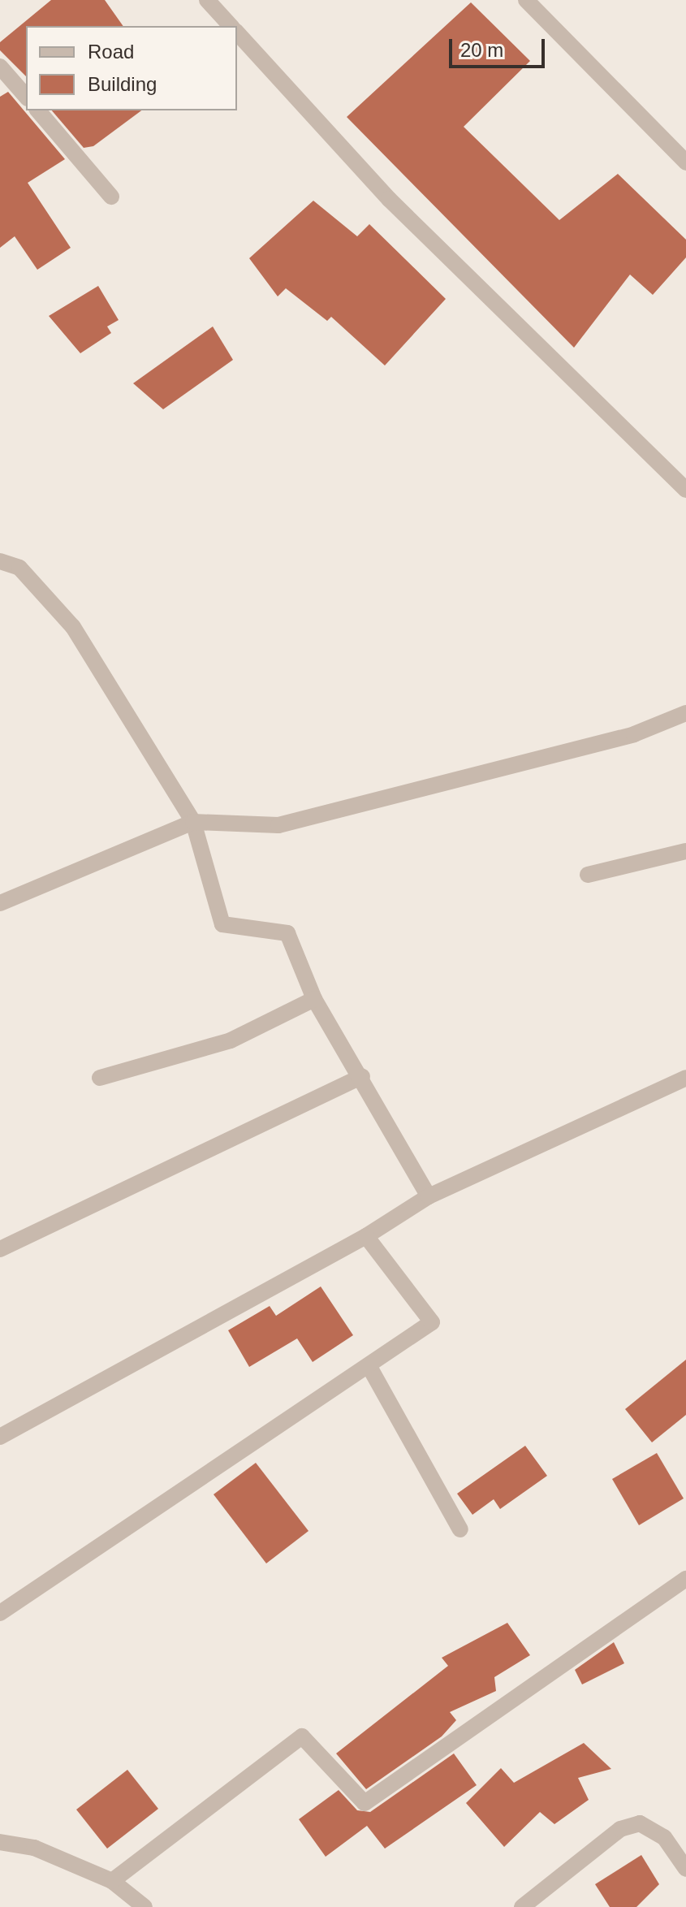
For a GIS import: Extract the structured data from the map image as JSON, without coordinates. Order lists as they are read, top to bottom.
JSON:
{
  "legend": ["Road", "Building"],
  "scale_bar": "20 m"
}
